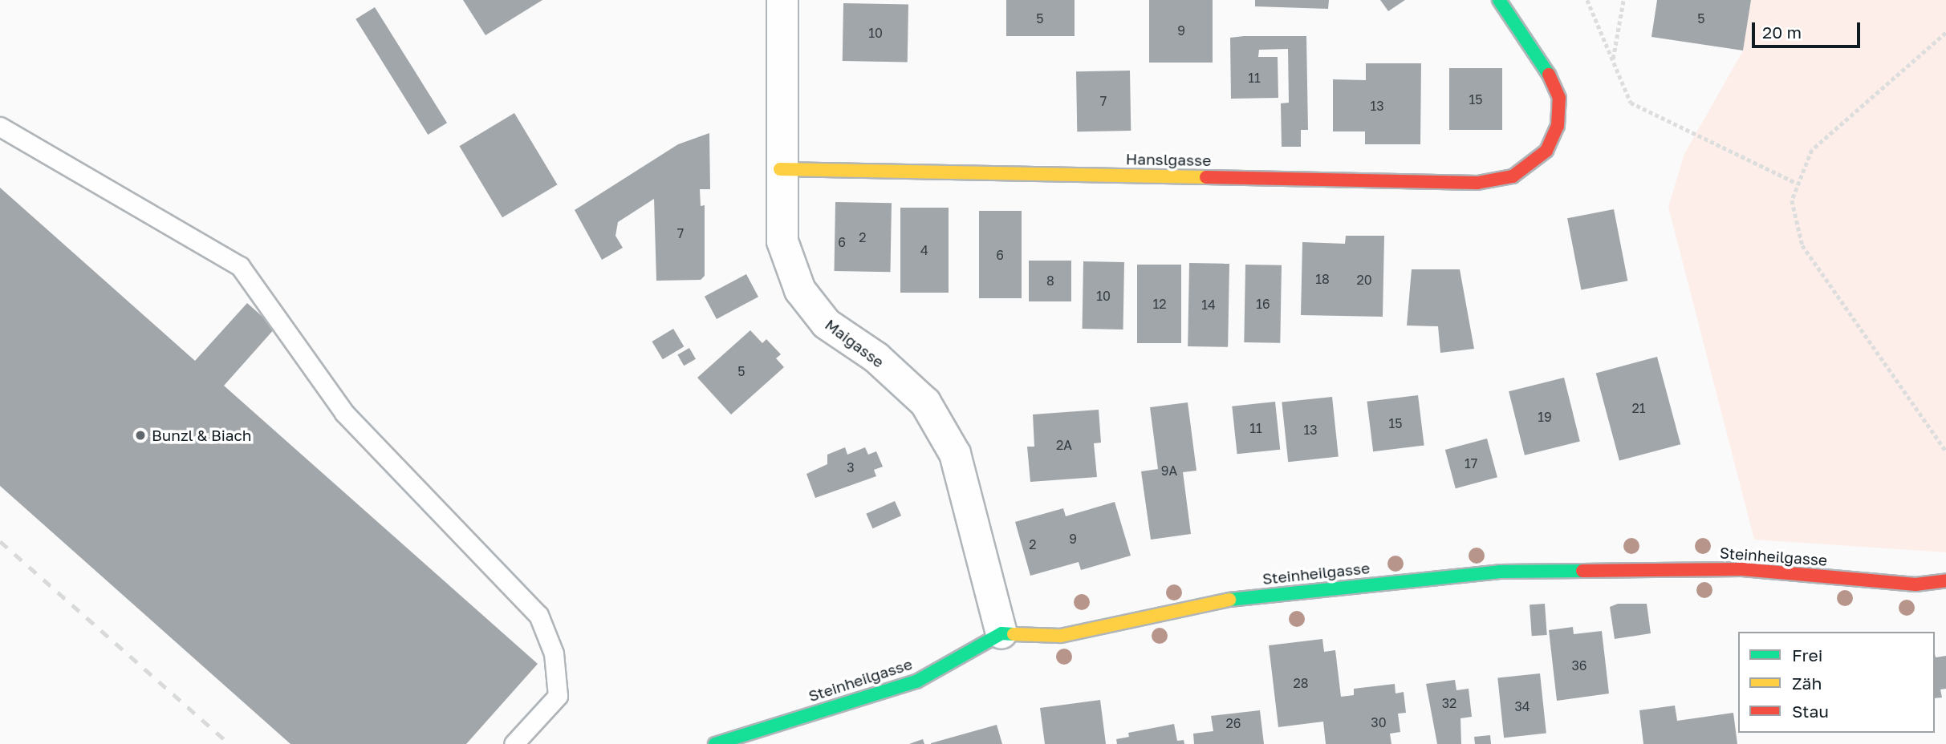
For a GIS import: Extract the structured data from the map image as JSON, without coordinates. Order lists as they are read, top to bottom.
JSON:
{
  "streets": {
    "street": ["Hanslgasse", "Maigasse", "Steinheilgasse"]
  },
  "crossings": [
    ["Hanslgasse", "Maigasse"],
    ["Maigasse", "Steinheilgasse"]
  ],
  "places": ["Bunzl & Biach"],
  "house_numbers": [
    "5",
    "5",
    "9",
    "10",
    "11",
    "15",
    "7",
    "13",
    "7",
    "2",
    "6",
    "4",
    "6",
    "18",
    "20",
    "8",
    "10",
    "12",
    "16",
    "14",
    "5",
    "21",
    "19",
    "15",
    "11",
    "13",
    "2A",
    "17",
    "3",
    "9A",
    "9",
    "2",
    "36",
    "28",
    "32",
    "34",
    "30",
    "26"
  ],
  "legend": ["Frei", "Zäh", "Stau"],
  "scale_bar": "20 m"
}
